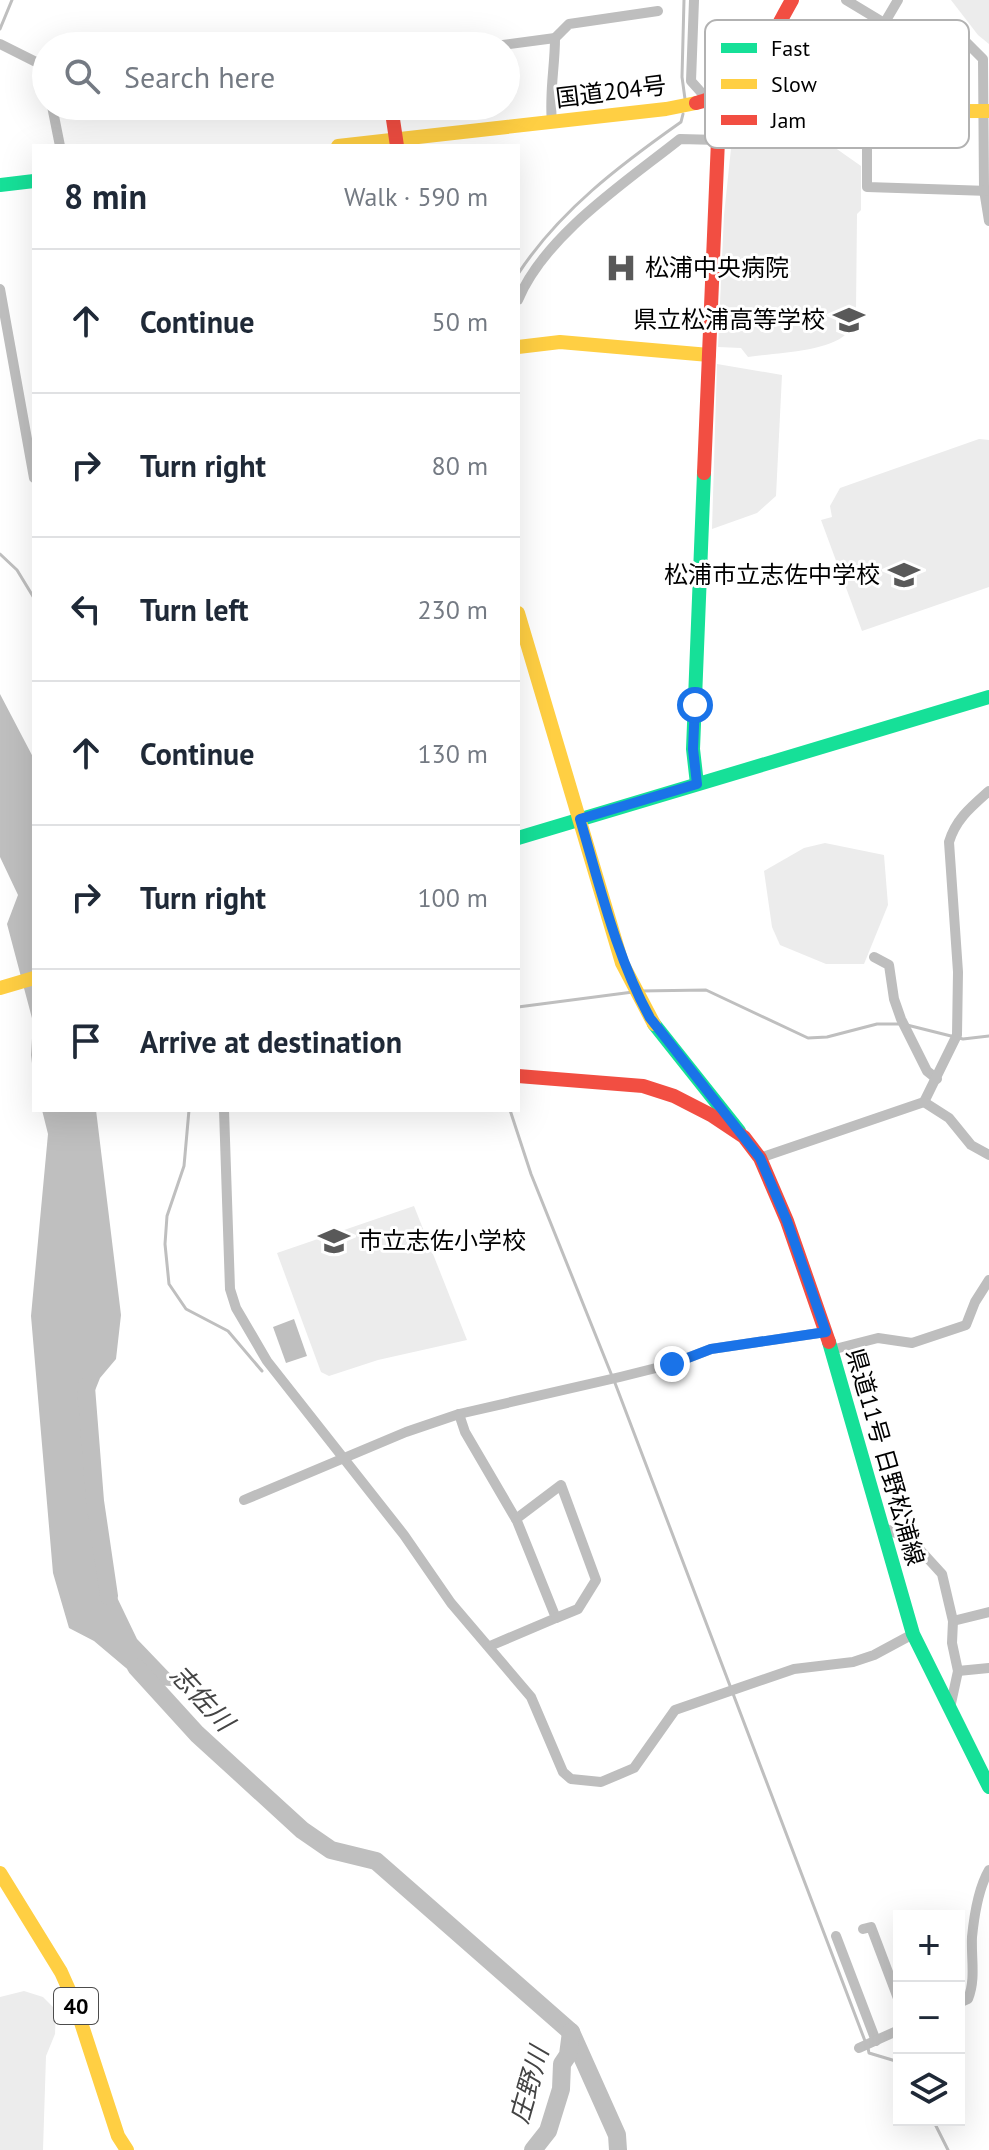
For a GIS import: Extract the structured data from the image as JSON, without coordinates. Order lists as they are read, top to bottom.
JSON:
{
  "streets": {
    "main road": ["国道204号", "県道11号 日野松浦線", "40"]
  },
  "water": ["志佐川", "庄野川"],
  "places": {
    "hospital": ["松浦中央病院"],
    "school or university": ["県立松浦高等学校", "松浦市立志佐中学校", "市立志佐小学校"]
  },
  "legend": ["Fast", "Slow", "Jam"],
  "page": {
    "search": "Search here",
    "heading": ["8 min", "Walk · 590 m"],
    "list": [
      ["Continue", "50 m"],
      ["Turn right", "80 m"],
      ["Turn left", "230 m"],
      ["Continue", "130 m"],
      ["Turn right", "100 m"],
      "Arrive at destination"
    ],
    "map_buttons": ["+", "−"]
  }
}
